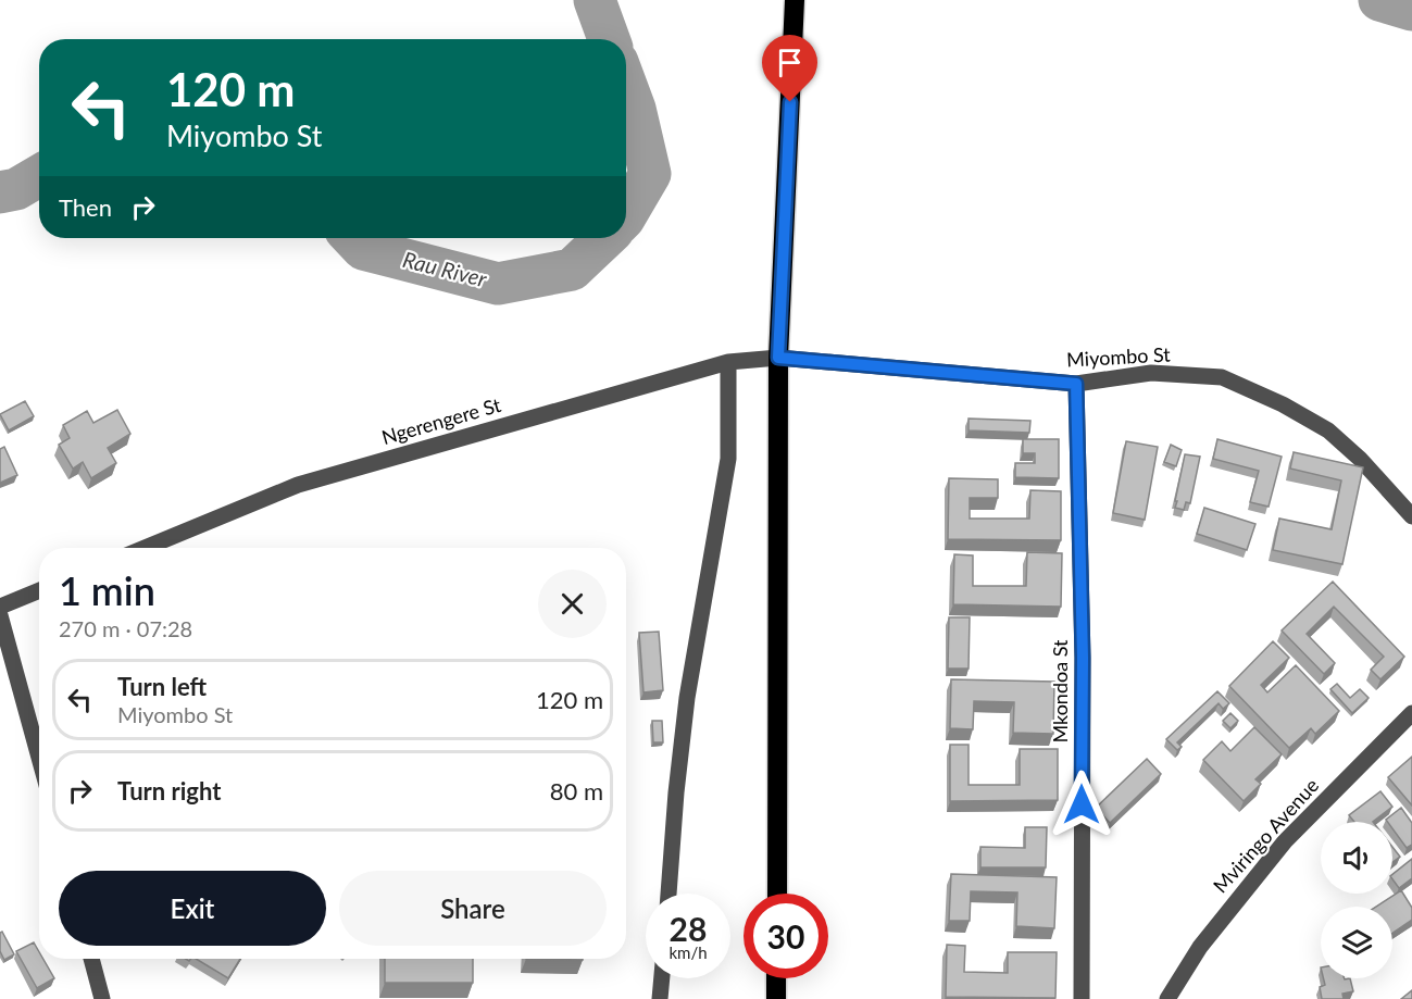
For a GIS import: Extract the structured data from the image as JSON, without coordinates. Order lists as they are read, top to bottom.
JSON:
{
  "streets": {
    "street": [
      "Miyombo St",
      "Ngerengere St",
      "Mkondoa St",
      "Mviringo Avenue"
    ]
  },
  "crossings": [
    ["Miyombo St", "Ngerengere St"],
    ["Miyombo St", "Mkondoa St"]
  ],
  "water": ["Rau River"],
  "page": {
    "turn": ["120 m", "Miyombo St"],
    "then": "Then",
    "heading": ["1 min", "270 m · 07:28"],
    "list": [
      {
        "name": "Turn left",
        "note": "Miyombo St",
        "value": "120 m"
      },
      {
        "name": "Turn right",
        "value": "80 m"
      }
    ],
    "buttons": ["Exit", "Share"],
    "speed": "28 km/h",
    "limit": "30"
  }
}
